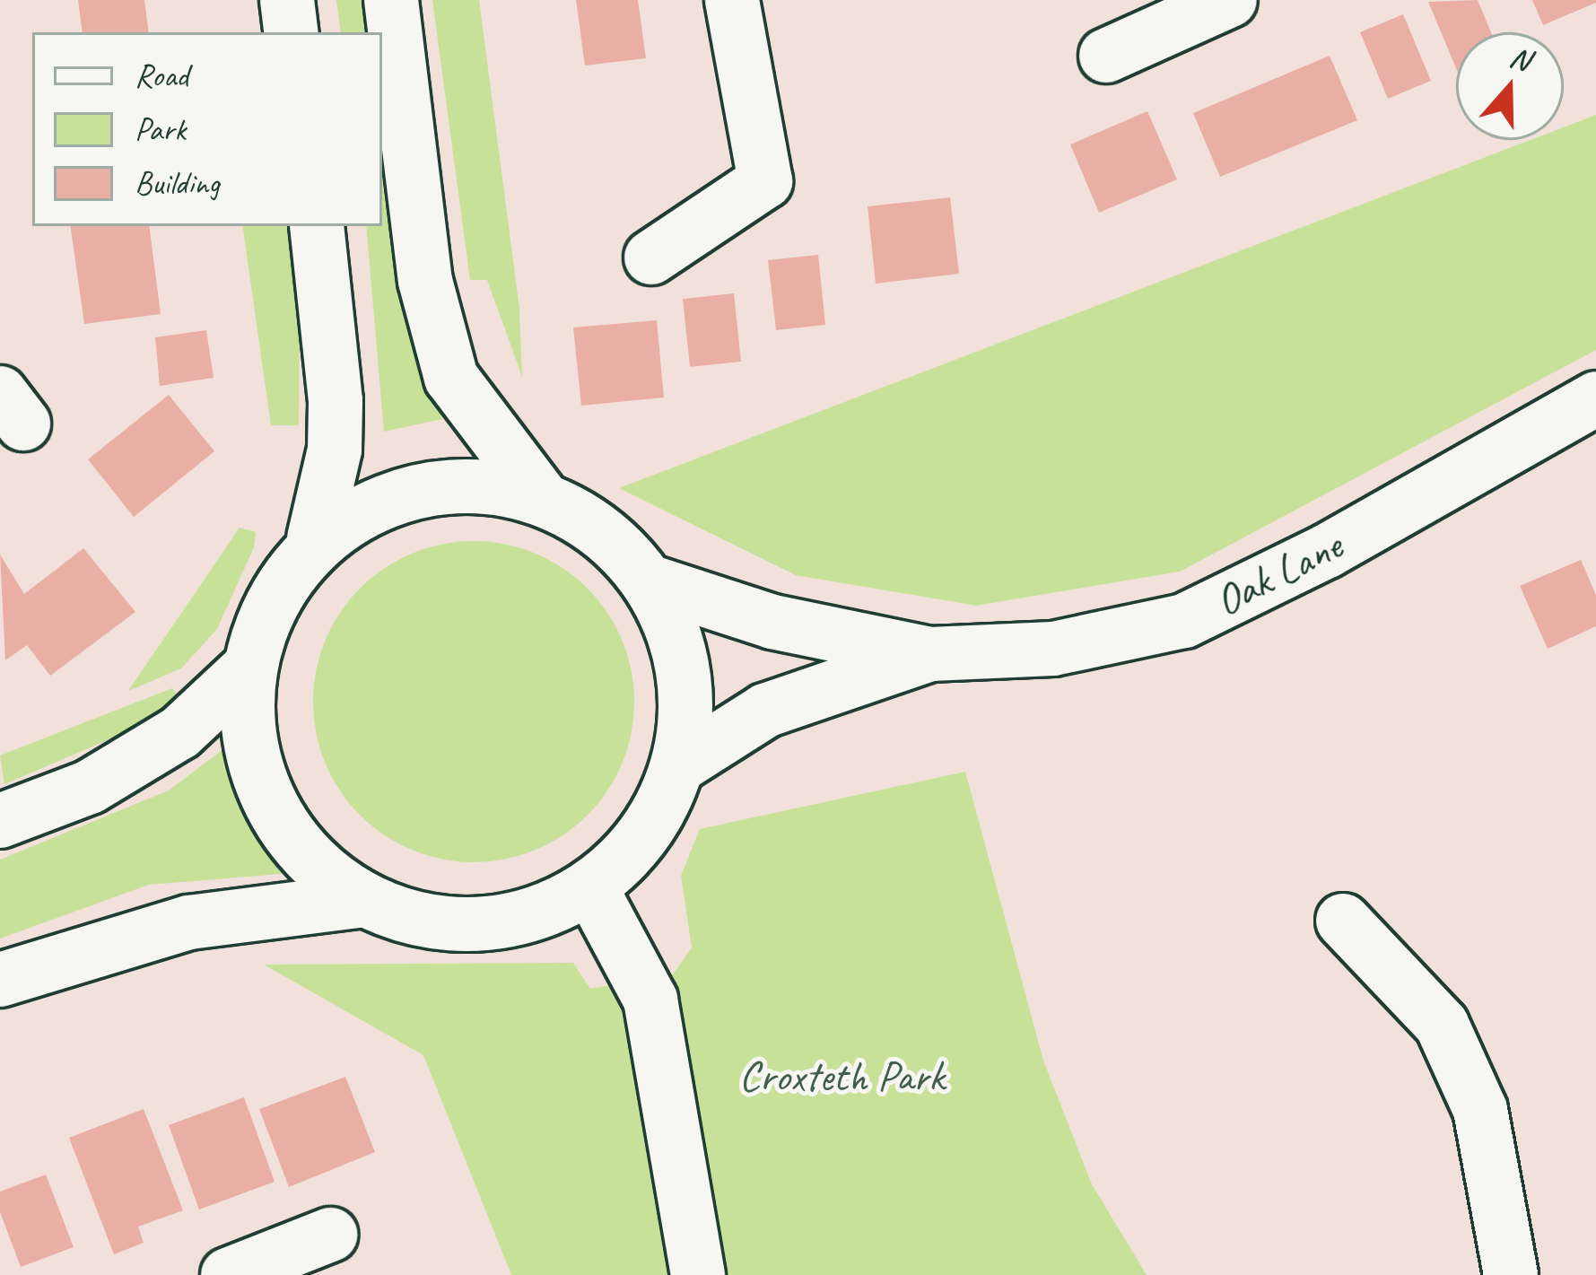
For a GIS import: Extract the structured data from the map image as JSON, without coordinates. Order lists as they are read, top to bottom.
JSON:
{
  "streets": {
    "street": ["Oak Lane"]
  },
  "parks": ["Croxteth Park"],
  "legend": ["Road", "Park", "Building"],
  "north": "top"
}
